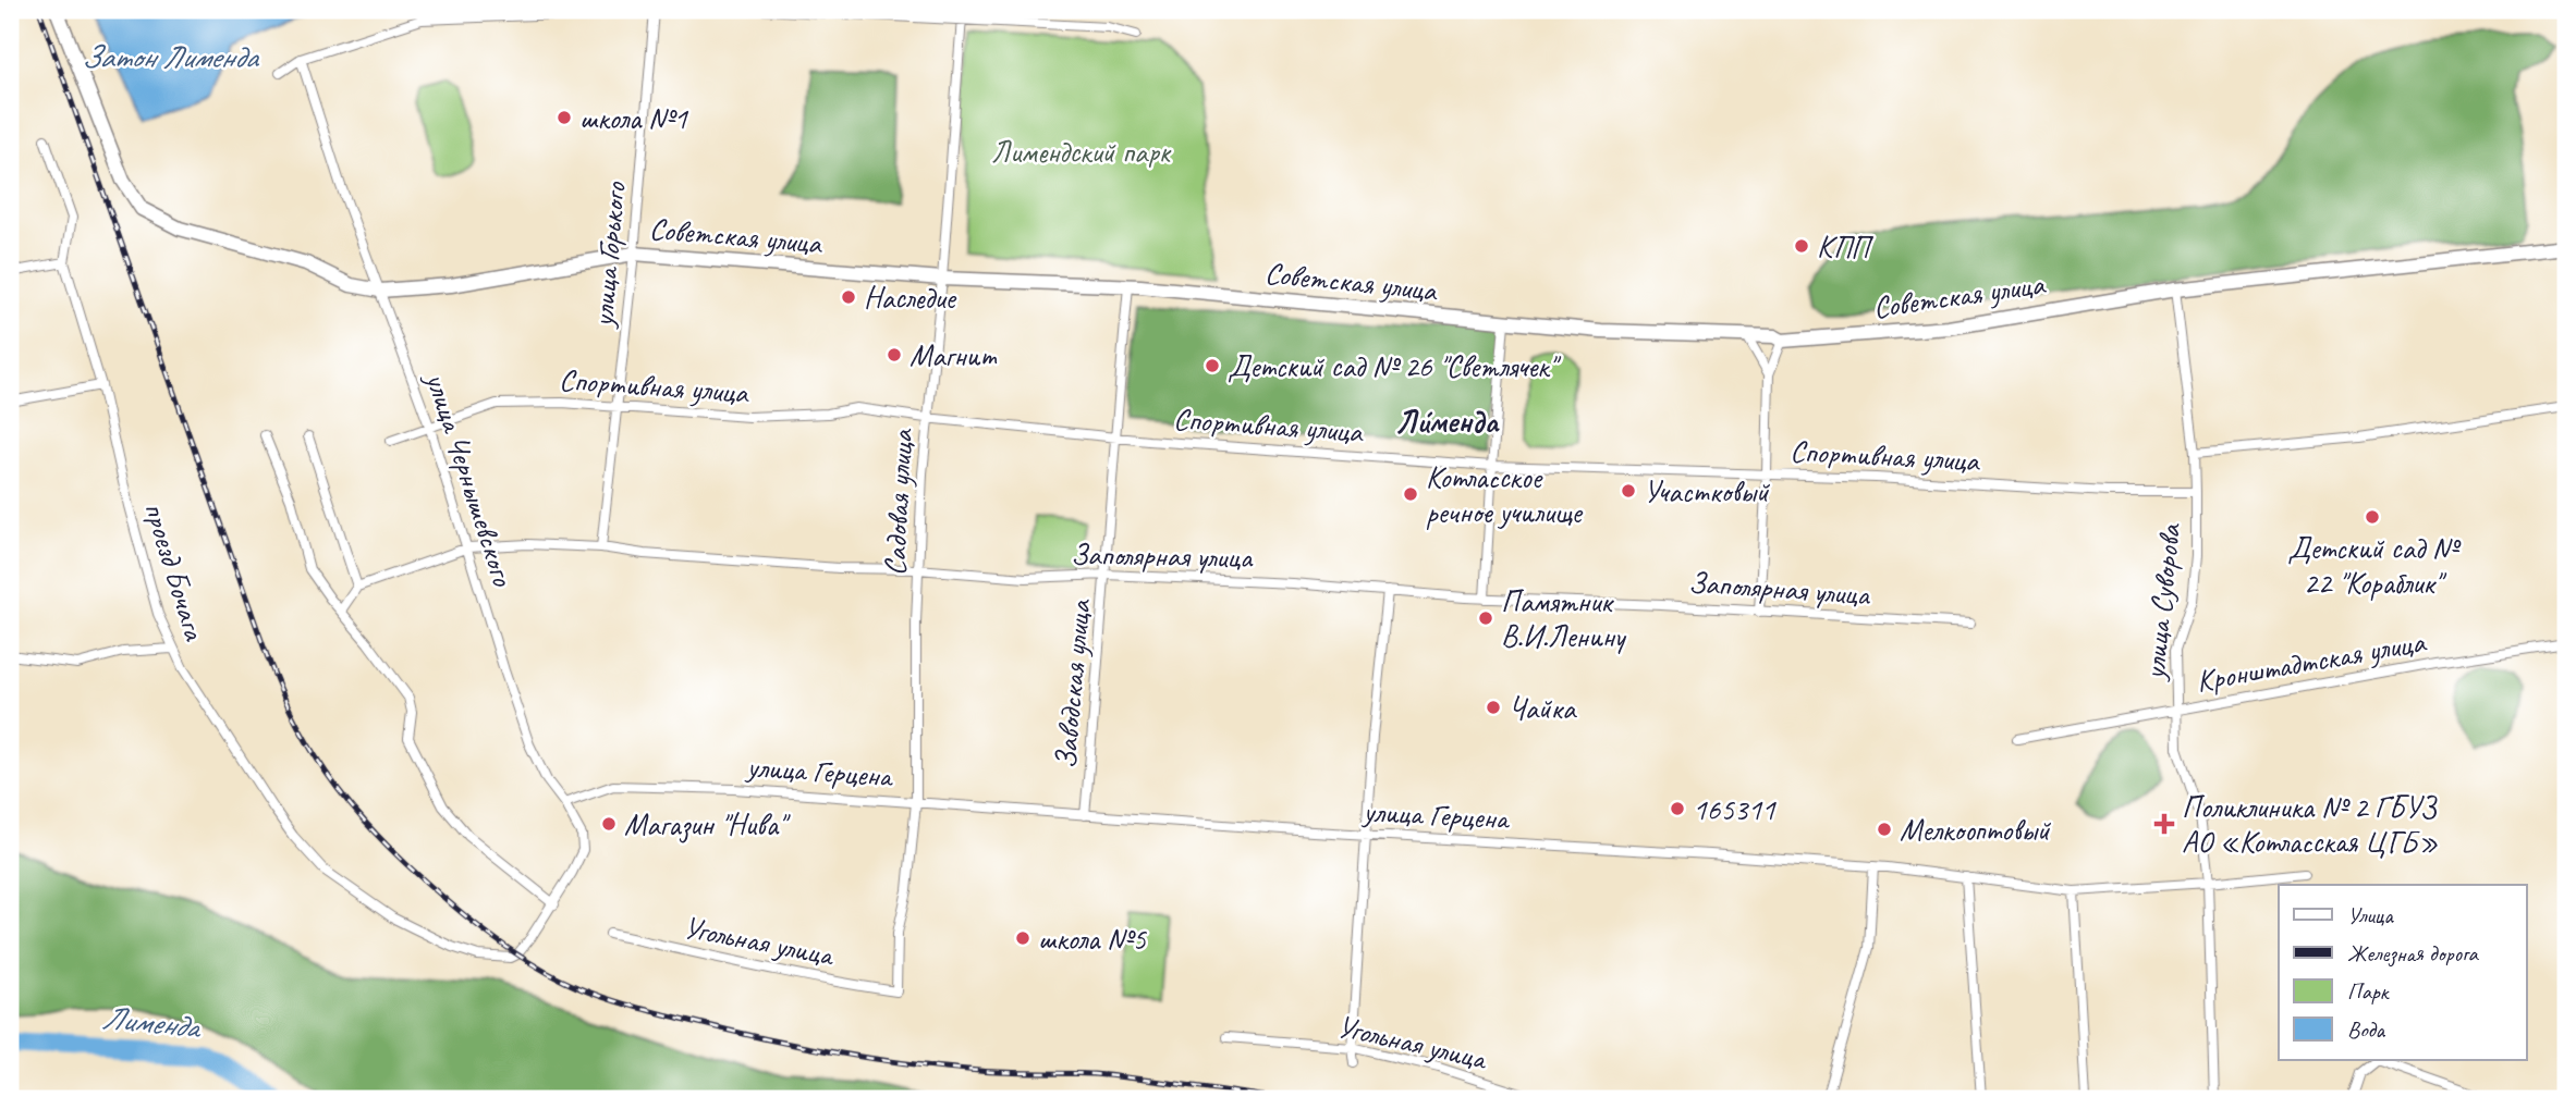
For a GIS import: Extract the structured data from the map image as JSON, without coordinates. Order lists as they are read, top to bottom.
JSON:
{
  "streets": {
    "main road": ["Советская улица"],
    "street": [
      "улица Горького",
      "Спортивная улица",
      "улица Чернышевского",
      "Садовая улица",
      "Заполярная улица",
      "проезд Бочага",
      "улица Суворова",
      "Кронштадтская улица",
      "Заводская улица",
      "улица Герцена",
      "Угольная улица"
    ]
  },
  "crossings": [
    ["Советская улица", "улица Горького"],
    ["Советская улица", "улица Чернышевского"],
    ["Советская улица", "Садовая улица"],
    ["Советская улица", "улица Суворова"],
    ["Советская улица", "Заводская улица"],
    ["улица Горького", "Спортивная улица"],
    ["улица Горького", "Заполярная улица"],
    ["Спортивная улица", "улица Чернышевского"],
    ["Спортивная улица", "Садовая улица"],
    ["Спортивная улица", "улица Суворова"],
    ["Спортивная улица", "Заводская улица"],
    ["улица Чернышевского", "Заполярная улица"],
    ["улица Чернышевского", "проезд Бочага"],
    ["улица Чернышевского", "улица Герцена"],
    ["Садовая улица", "Заполярная улица"],
    ["Садовая улица", "улица Герцена"],
    ["Садовая улица", "Угольная улица"],
    ["Заполярная улица", "Заводская улица"],
    ["улица Суворова", "Кронштадтская улица"],
    ["улица Суворова", "улица Герцена"],
    ["Заводская улица", "улица Герцена"]
  ],
  "districts": ["Ли́менда"],
  "water": ["Затон Лименда", "Лименда"],
  "parks": ["Лимендский парк"],
  "places": {
    "other": [
      "школа №1",
      "КПП",
      "Наследие",
      "Магнит",
      "Детский сад № 26 \"Светлячек\"",
      "Участковый",
      "Котласское речное училище",
      "Детский сад № 22 \"Кораблик\"",
      "Памятник В.И.Ленину",
      "Чайка",
      "165311",
      "Магазин \"Нива\"",
      "Мелкооптовый",
      "школа №5"
    ],
    "health": ["Поликлиника № 2 ГБУЗ АО «Котласская ЦГБ»"]
  },
  "legend": [
    "Улица",
    "Железная дорога",
    "Парк",
    "Вода"
  ]
}
